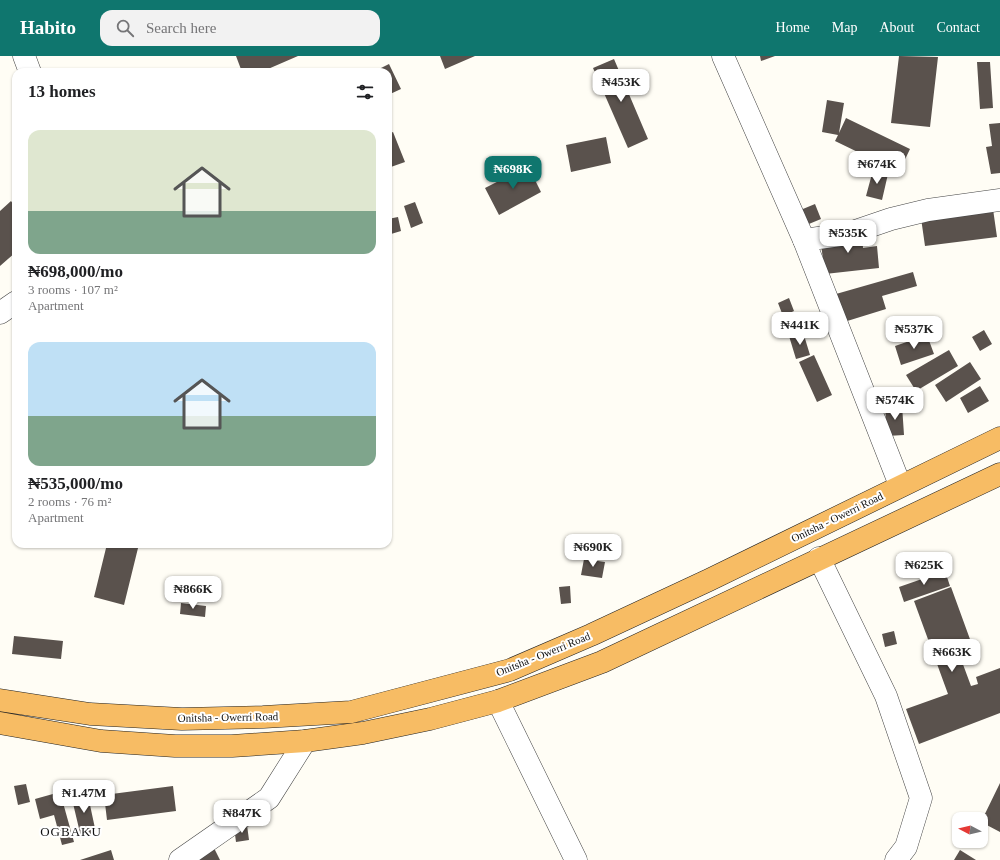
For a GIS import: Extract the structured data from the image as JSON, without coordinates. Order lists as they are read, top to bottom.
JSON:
{
  "streets": {
    "highway": ["Onitsha - Owerri Road"]
  },
  "districts": ["OGBAKU"],
  "north": "left",
  "page": {
    "header": "Habito",
    "search": "Search here",
    "nav": [
      "Home",
      "Map",
      "About",
      "Contact"
    ],
    "heading": "13 homes",
    "price": [
      "₦453K",
      "₦674K",
      "₦698K",
      "₦535K",
      "₦441K",
      "₦537K",
      "₦574K",
      "₦690K",
      "₦625K",
      "₦866K",
      "₦663K",
      "₦1.47M",
      "₦847K"
    ],
    "list": [
      {
        "name": "₦698,000/mo",
        "note": "3 rooms · 107 m² · Apartment"
      },
      {
        "name": "₦535,000/mo",
        "note": "2 rooms · 76 m² · Apartment"
      }
    ]
  }
}
